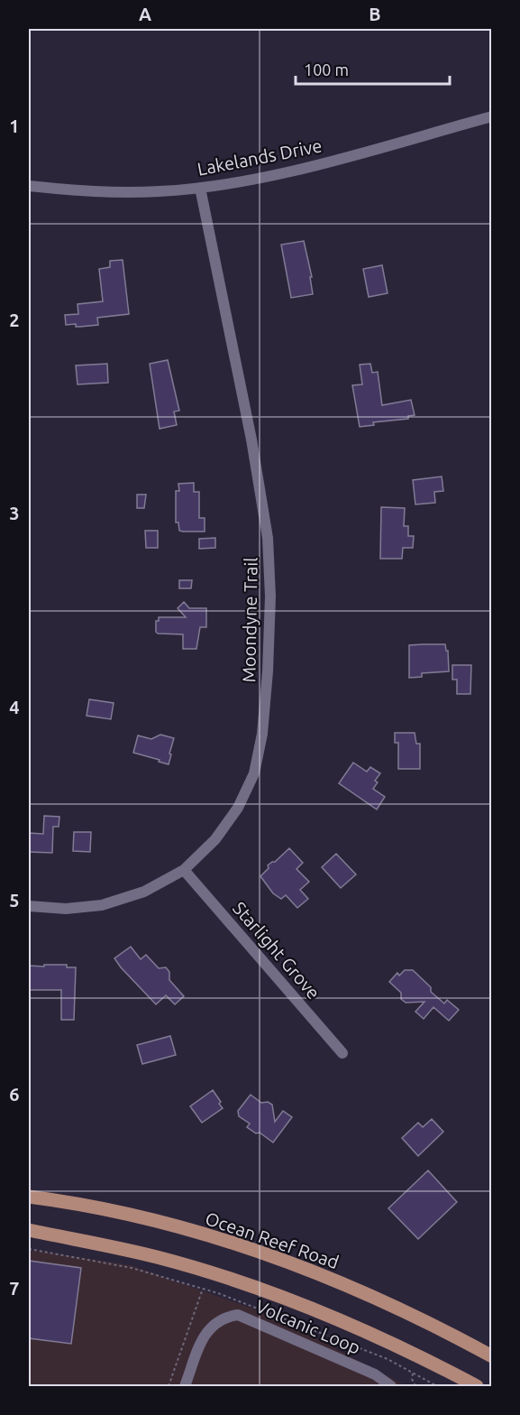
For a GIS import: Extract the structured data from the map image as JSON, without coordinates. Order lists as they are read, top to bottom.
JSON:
{
  "streets": {
    "main road": ["Ocean Reef Road"],
    "street": [
      "Lakelands Drive",
      "Moondyne Trail",
      "Starlight Grove",
      "Volcanic Loop"
    ]
  },
  "crossings": [
    ["Lakelands Drive", "Moondyne Trail"],
    ["Moondyne Trail", "Starlight Grove"]
  ],
  "scale_bar": "100 m",
  "grid": {
    "columns": ["A", "B"],
    "rows": [
      "1",
      "2",
      "3",
      "4",
      "5",
      "6",
      "7"
    ]
  }
}
